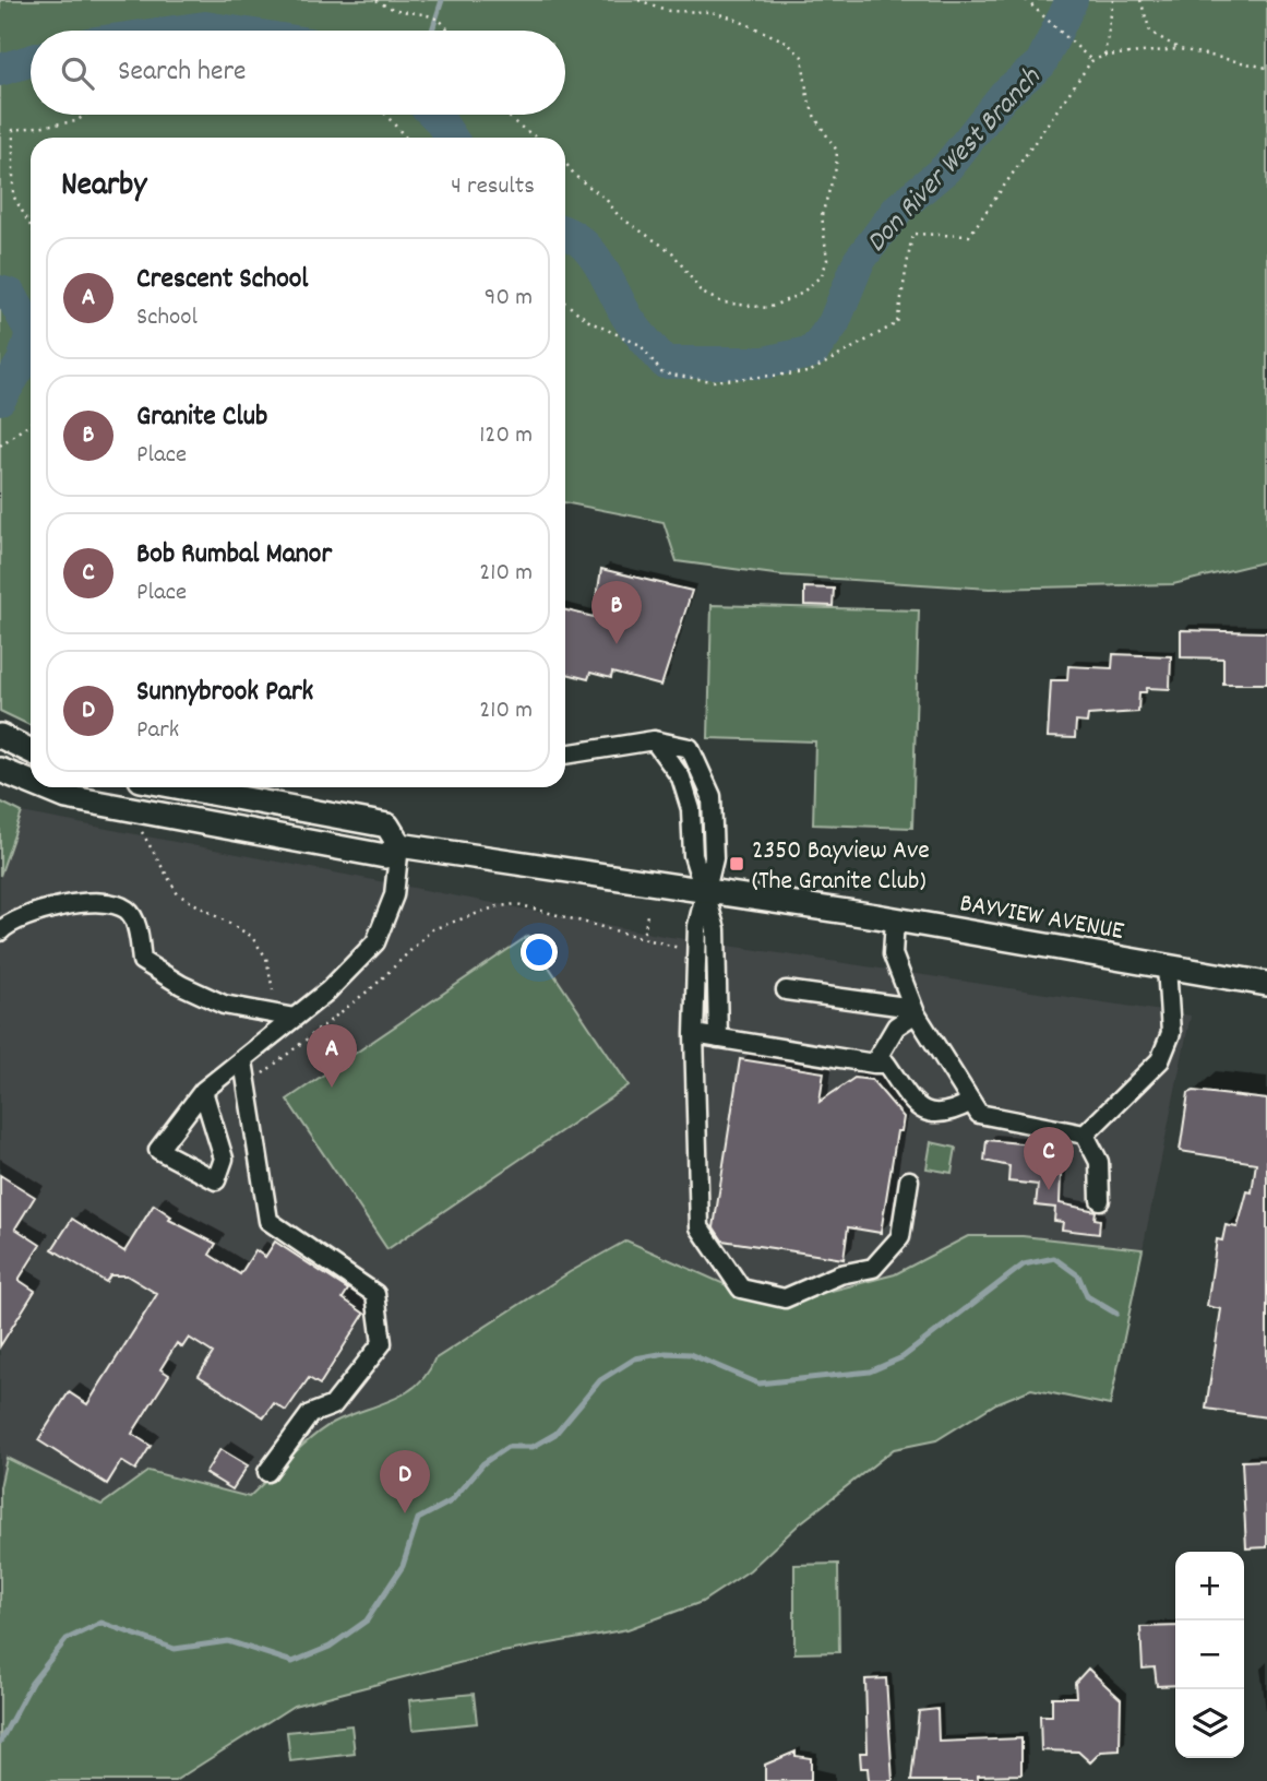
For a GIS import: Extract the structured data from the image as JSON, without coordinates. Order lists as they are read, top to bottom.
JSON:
{
  "streets": {
    "main road": ["BAYVIEW AVENUE"]
  },
  "water": ["Don River West Branch"],
  "places": {
    "transit": ["2350 Bayview Ave (The Granite Club)"]
  },
  "page": {
    "search": "Search here",
    "heading": ["Nearby", "4 results"],
    "list": [
      {
        "mark": "A",
        "name": "Crescent School",
        "note": "School",
        "value": "90 m"
      },
      {
        "mark": "B",
        "name": "Granite Club",
        "note": "Place",
        "value": "120 m"
      },
      {
        "mark": "C",
        "name": "Bob Rumbal Manor",
        "note": "Place",
        "value": "210 m"
      },
      {
        "mark": "D",
        "name": "Sunnybrook Park",
        "note": "Park",
        "value": "210 m"
      }
    ],
    "pins": [
      "B",
      "A",
      "C",
      "D"
    ],
    "map_buttons": ["+", "−"]
  }
}
